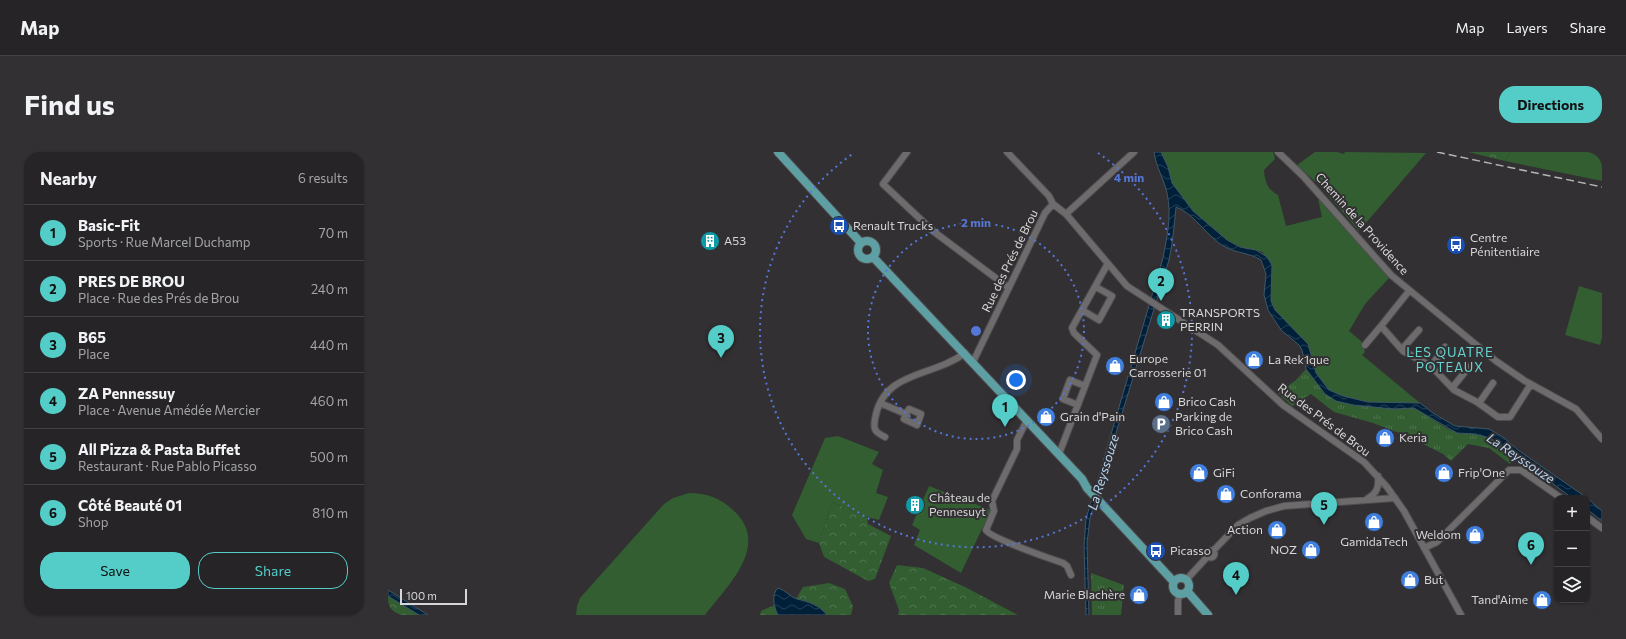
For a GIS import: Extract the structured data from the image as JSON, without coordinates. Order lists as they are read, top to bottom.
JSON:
{
  "streets": {
    "street": ["Chemin de la Providence", "Rue des Prés de Brou"]
  },
  "districts": ["LES QUATRE POTEAUX"],
  "water": ["La Reyssouze"],
  "places": {
    "bus stop": ["Renault Trucks", "Centre Pénitentiaire", "Picasso"],
    "building": ["A53", "TRANSPORTS PERRIN", "Château de Pennesuyt"],
    "shop": [
      "La Rek1que",
      "Europe Carrosserie 01",
      "Brico Cash",
      "Grain d'Pain",
      "Keria",
      "GiFi",
      "Frip'One",
      "Conforama",
      "GamidaTech",
      "Action",
      "Weldom",
      "NOZ",
      "But",
      "Marie Blachère",
      "Tand'Aime"
    ],
    "parking": ["Parking de Brico Cash"]
  },
  "scale_bar": "100 m",
  "page": {
    "header": "Map",
    "nav": ["Map", "Layers", "Share"],
    "buttons": [
      "Directions",
      ["Save", "Share"]
    ],
    "title": "Find us",
    "heading": ["Nearby", "6 results"],
    "list": [
      {
        "mark": "1",
        "name": "Basic-Fit",
        "note": "Sports · Rue Marcel Duchamp",
        "value": "70 m"
      },
      {
        "mark": "2",
        "name": "PRES DE BROU",
        "note": "Place · Rue des Prés de Brou",
        "value": "240 m"
      },
      {
        "mark": "3",
        "name": "B65",
        "note": "Place",
        "value": "440 m"
      },
      {
        "mark": "4",
        "name": "ZA Pennessuy",
        "note": "Place · Avenue Amédée Mercier",
        "value": "460 m"
      },
      {
        "mark": "5",
        "name": "All Pizza & Pasta Buffet",
        "note": "Restaurant · Rue Pablo Picasso",
        "value": "500 m"
      },
      {
        "mark": "6",
        "name": "Côté Beauté 01",
        "note": "Shop",
        "value": "810 m"
      }
    ],
    "pins": [
      "2",
      "3",
      "1",
      "5",
      "6",
      "4"
    ],
    "map_buttons": ["+", "−"],
    "scale": "100 m"
  },
  "rings": ["4 min", "2 min"]
}
